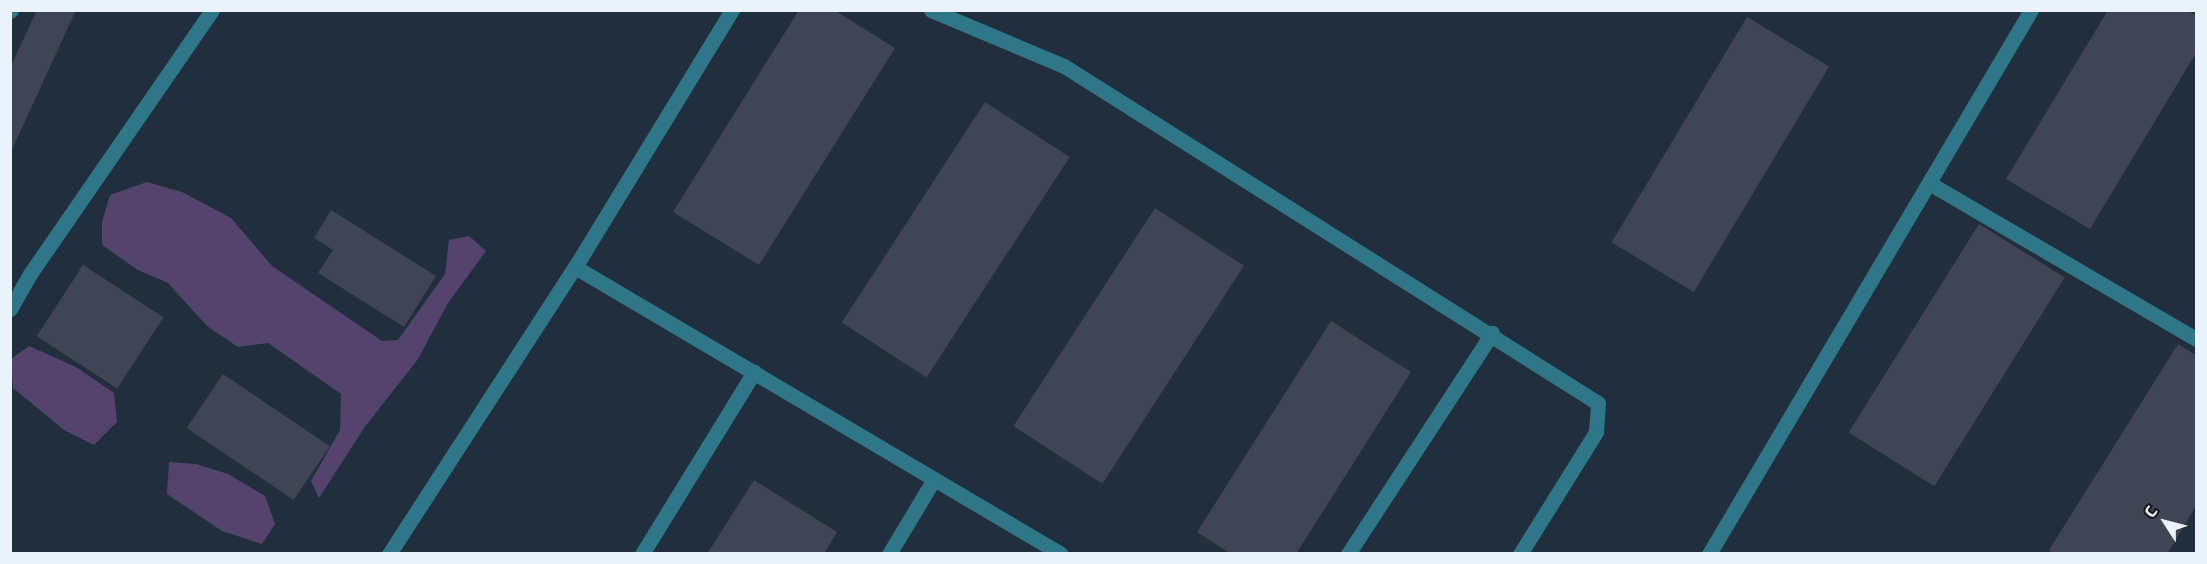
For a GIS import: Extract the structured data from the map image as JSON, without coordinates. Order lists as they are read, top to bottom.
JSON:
{
  "north": "top left"
}
